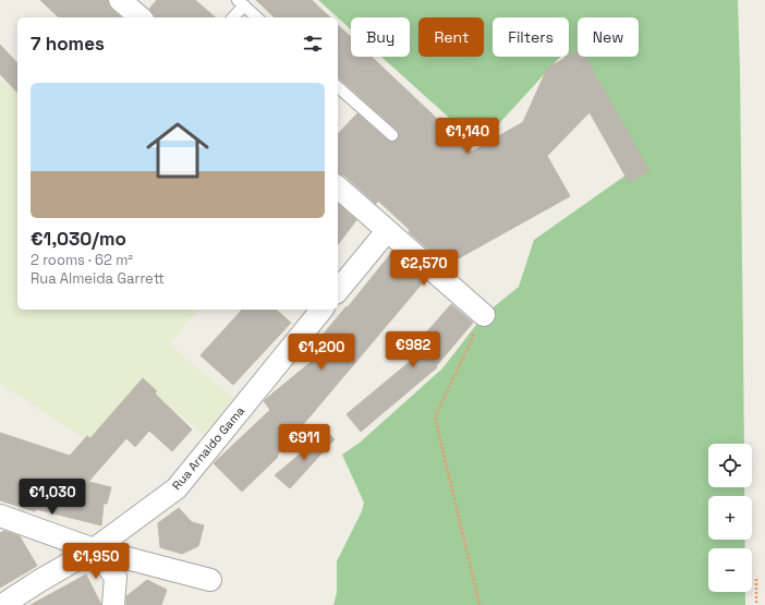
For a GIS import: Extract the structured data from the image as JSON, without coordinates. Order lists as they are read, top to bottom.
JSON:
{
  "streets": {
    "street": ["Rua Arnaldo Gama"]
  },
  "page": {
    "chip": [
      "Buy",
      "Rent",
      "Filters",
      "New"
    ],
    "heading": "7 homes",
    "list": [
      {
        "name": "€1,030/mo",
        "note": "2 rooms · 62 m² · Rua Almeida Garrett"
      }
    ],
    "price": [
      "€1,140",
      "€2,570",
      "€982",
      "€1,200",
      "€911",
      "€1,030",
      "€1,950"
    ],
    "map_buttons": ["+", "−"]
  }
}
